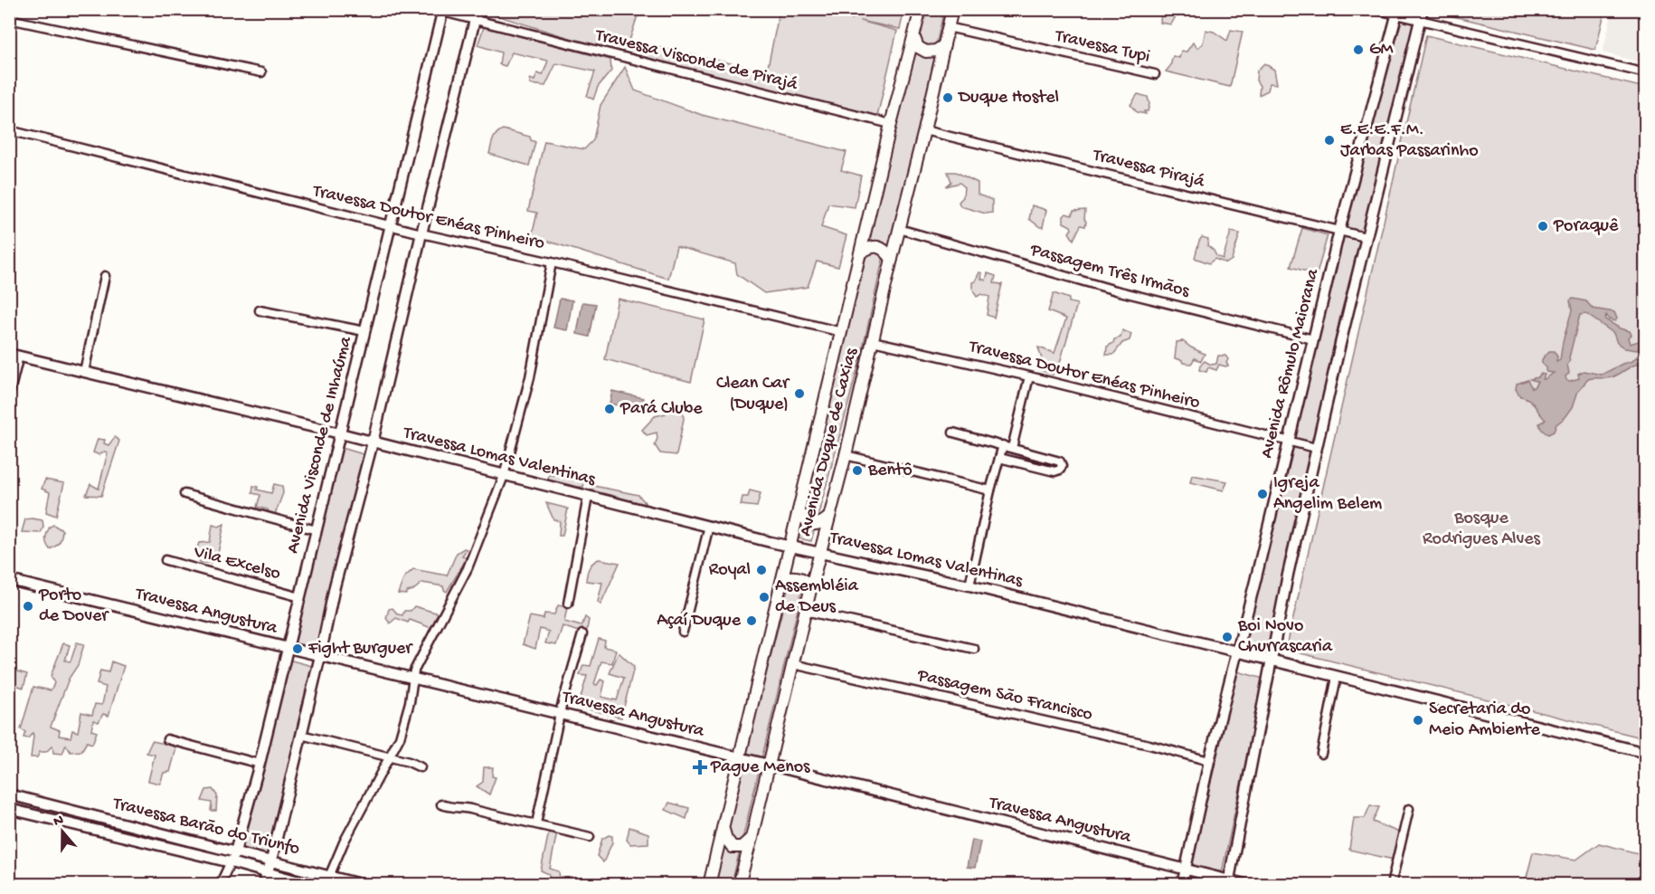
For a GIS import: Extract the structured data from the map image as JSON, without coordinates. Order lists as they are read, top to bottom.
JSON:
{
  "streets": {
    "main road": ["Avenida Duque de Caxias"],
    "street": [
      "Travessa Tupi",
      "Travessa Visconde de Pirajá",
      "Travessa Pirajá",
      "Travessa Doutor Enéas Pinheiro",
      "Passagem Três Irmãos",
      "Avenida Rômulo Maiorana",
      "Avenida Visconde de Inhaúma",
      "Travessa Lomas Valentinas",
      "Vila Excelso",
      "Travessa Angustura",
      "Passagem São Francisco",
      "Travessa Barão do Triunfo"
    ]
  },
  "crossings": [
    ["Travessa Tupi", "Avenida Duque de Caxias"],
    ["Travessa Visconde de Pirajá", "Avenida Duque de Caxias"],
    ["Travessa Visconde de Pirajá", "Avenida Visconde de Inhaúma"],
    ["Travessa Pirajá", "Avenida Rômulo Maiorana"],
    ["Travessa Pirajá", "Avenida Duque de Caxias"],
    ["Travessa Doutor Enéas Pinheiro", "Avenida Rômulo Maiorana"],
    ["Travessa Doutor Enéas Pinheiro", "Avenida Duque de Caxias"],
    ["Travessa Doutor Enéas Pinheiro", "Avenida Visconde de Inhaúma"],
    ["Passagem Três Irmãos", "Avenida Rômulo Maiorana"],
    ["Passagem Três Irmãos", "Avenida Duque de Caxias"],
    ["Avenida Rômulo Maiorana", "Travessa Lomas Valentinas"],
    ["Avenida Rômulo Maiorana", "Travessa Angustura"],
    ["Avenida Rômulo Maiorana", "Passagem São Francisco"],
    ["Avenida Duque de Caxias", "Travessa Lomas Valentinas"],
    ["Avenida Duque de Caxias", "Travessa Angustura"],
    ["Avenida Duque de Caxias", "Passagem São Francisco"],
    ["Avenida Visconde de Inhaúma", "Travessa Lomas Valentinas"],
    ["Avenida Visconde de Inhaúma", "Vila Excelso"],
    ["Avenida Visconde de Inhaúma", "Travessa Angustura"],
    ["Avenida Visconde de Inhaúma", "Travessa Barão do Triunfo"]
  ],
  "parks": ["Bosque Rodrigues Alves"],
  "places": {
    "other": [
      "GM",
      "Duque Hostel",
      "E.E.E.F.M. Jarbas Passarinho",
      "Poraquê",
      "Clean Car (Duque)",
      "Pará Clube",
      "Bentô",
      "Igreja Angelim Belem",
      "Royal",
      "Assembléia de Deus",
      "Porto de Dover",
      "Açaí Duque",
      "Boi Novo Churrascaria",
      "Fight Burguer",
      "Secretaria do Meio Ambiente"
    ],
    "health": ["Pague Menos"]
  },
  "north": "top"
}
